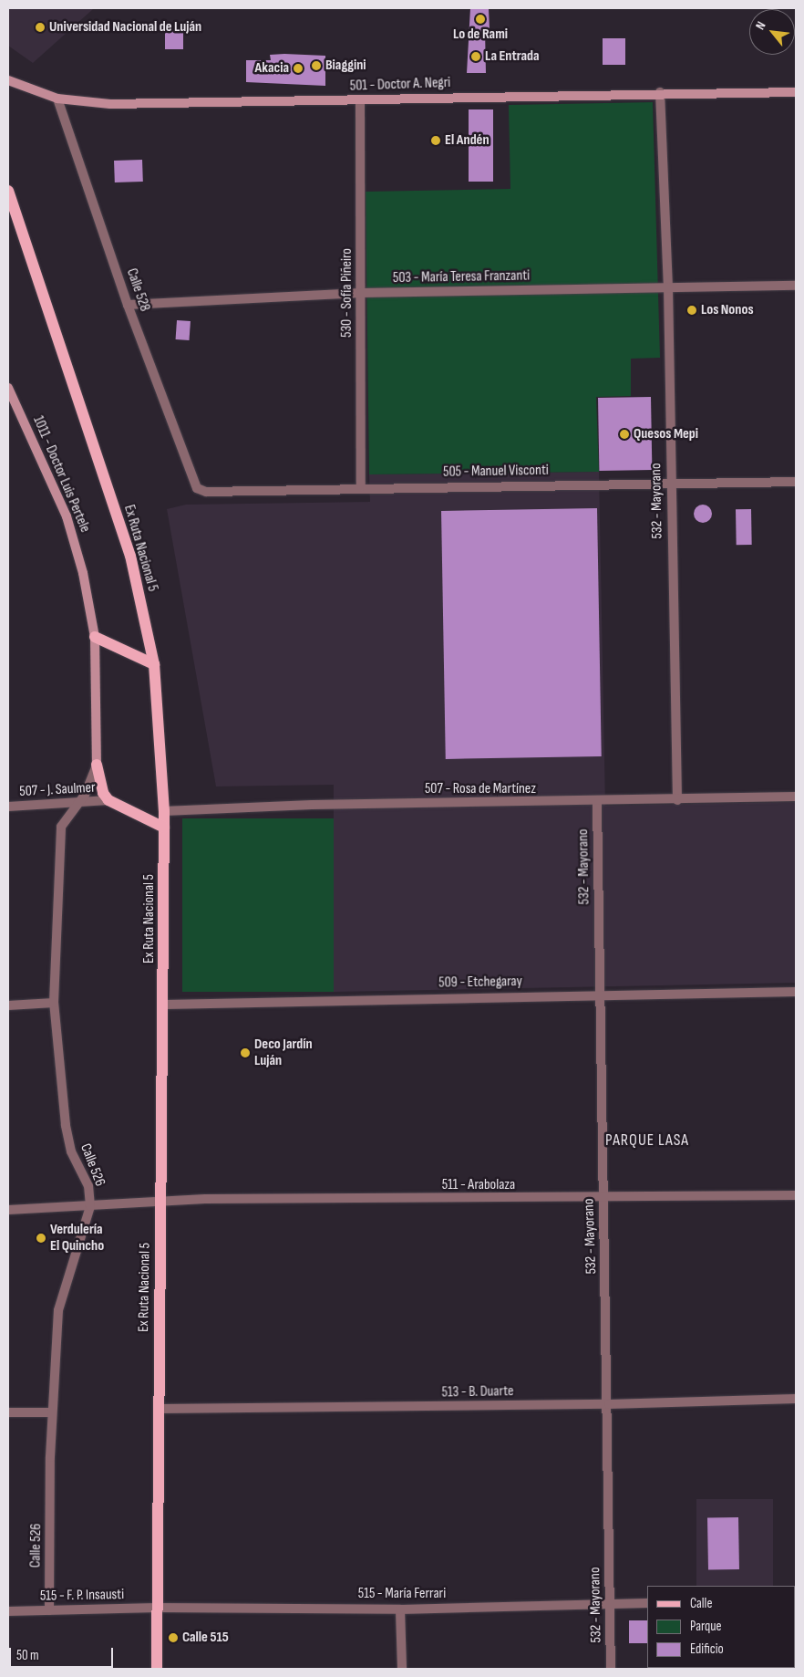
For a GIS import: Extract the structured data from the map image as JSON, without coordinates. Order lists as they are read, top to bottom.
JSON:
{
  "streets": {
    "main road": ["Ex Ruta Nacional 5"],
    "street": [
      "501 - Doctor A. Negri",
      "503 - María Teresa Franzanti",
      "Calle 528",
      "530 - Sofía Piñeiro",
      "505 - Manuel Visconti",
      "1011 - Doctor Luis Pertele",
      "532 - Mayorano",
      "507 - Rosa de Martínez",
      "507 - J. Saulmer",
      "509 - Etchegaray",
      "Calle 526",
      "511 - Arabolaza",
      "513 - B. Duarte",
      "515 - María Ferrari",
      "515 - F. P. Insausti"
    ]
  },
  "crossings": [
    ["501 - Doctor A. Negri", "Calle 528"],
    ["501 - Doctor A. Negri", "530 - Sofía Piñeiro"],
    ["501 - Doctor A. Negri", "532 - Mayorano"],
    ["503 - María Teresa Franzanti", "Calle 528"],
    ["503 - María Teresa Franzanti", "530 - Sofía Piñeiro"],
    ["503 - María Teresa Franzanti", "532 - Mayorano"],
    ["Calle 528", "505 - Manuel Visconti"],
    ["530 - Sofía Piñeiro", "505 - Manuel Visconti"],
    ["505 - Manuel Visconti", "532 - Mayorano"],
    ["1011 - Doctor Luis Pertele", "Calle 526"],
    ["532 - Mayorano", "507 - Rosa de Martínez"],
    ["532 - Mayorano", "509 - Etchegaray"],
    ["532 - Mayorano", "511 - Arabolaza"],
    ["532 - Mayorano", "513 - B. Duarte"],
    ["532 - Mayorano", "515 - María Ferrari"],
    ["Ex Ruta Nacional 5", "507 - Rosa de Martínez"],
    ["Ex Ruta Nacional 5", "509 - Etchegaray"],
    ["Ex Ruta Nacional 5", "511 - Arabolaza"],
    ["Ex Ruta Nacional 5", "513 - B. Duarte"],
    ["Ex Ruta Nacional 5", "515 - María Ferrari"],
    ["Ex Ruta Nacional 5", "515 - F. P. Insausti"],
    ["507 - J. Saulmer", "Calle 526"],
    ["Calle 526", "511 - Arabolaza"],
    ["Calle 526", "515 - F. P. Insausti"],
    ["515 - María Ferrari", "515 - F. P. Insausti"]
  ],
  "districts": ["PARQUE LASA"],
  "places": [
    "Lo de Rami",
    "Universidad Nacional de Luján",
    "La Entrada",
    "Biaggini",
    "Akacia",
    "El Andén",
    "Los Nonos",
    "Quesos Mepi",
    "Deco Jardín Luján",
    "Verdulería El Quincho",
    "Calle 515"
  ],
  "legend": ["Calle", "Parque", "Edificio"],
  "scale_bar": "50 m",
  "north": "top left"
}
